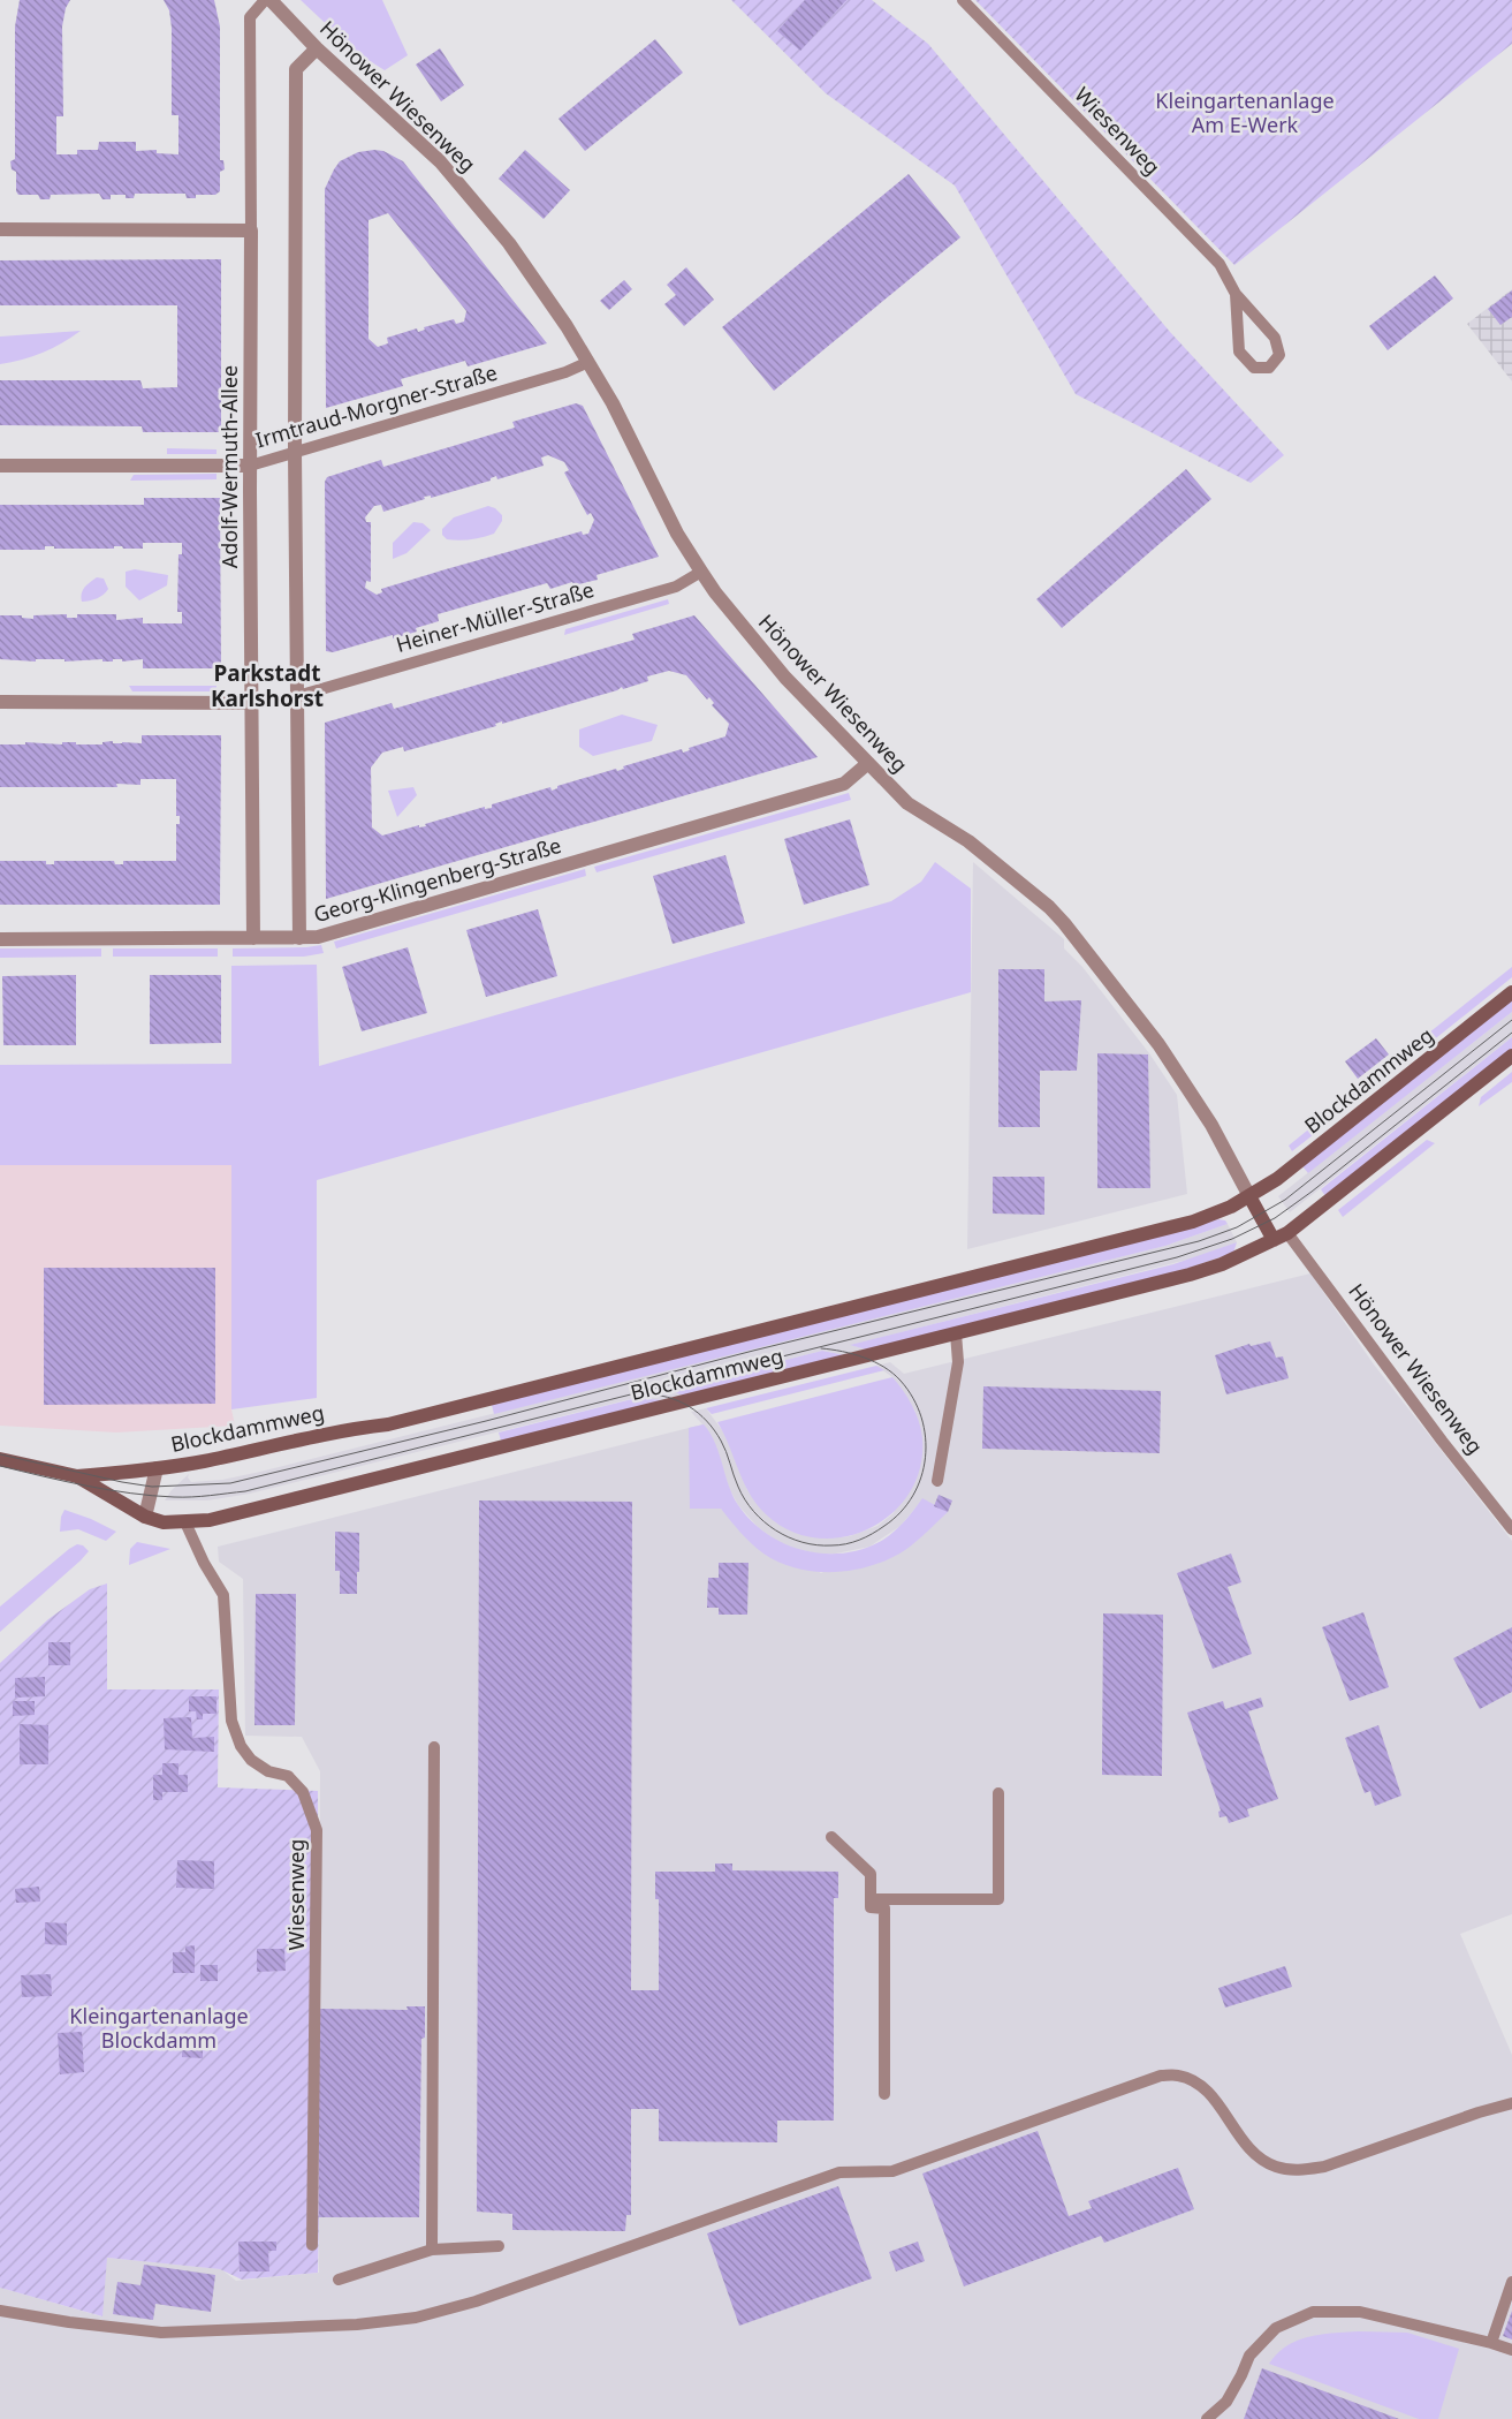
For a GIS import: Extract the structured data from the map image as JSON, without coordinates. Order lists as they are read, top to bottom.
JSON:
{
  "streets": {
    "street": [
      "Hönower Wiesenweg",
      "Irmtraud-Morgner-Straße",
      "Adolf-Wermuth-Allee",
      "Georg-Klingenberg-Straße",
      "Blockdammweg"
    ],
    "lane": ["Wiesenweg", "Heiner-Müller-Straße"]
  },
  "crossings": [
    ["Hönower Wiesenweg", "Irmtraud-Morgner-Straße"],
    ["Hönower Wiesenweg", "Heiner-Müller-Straße"],
    ["Hönower Wiesenweg", "Georg-Klingenberg-Straße"],
    ["Hönower Wiesenweg", "Blockdammweg"],
    ["Wiesenweg", "Blockdammweg"],
    ["Irmtraud-Morgner-Straße", "Adolf-Wermuth-Allee"],
    ["Adolf-Wermuth-Allee", "Georg-Klingenberg-Straße"]
  ],
  "districts": ["Parkstadt Karlshorst"],
  "parks": ["Kleingartenanlage Am E-Werk", "Kleingartenanlage Blockdamm"]
}
